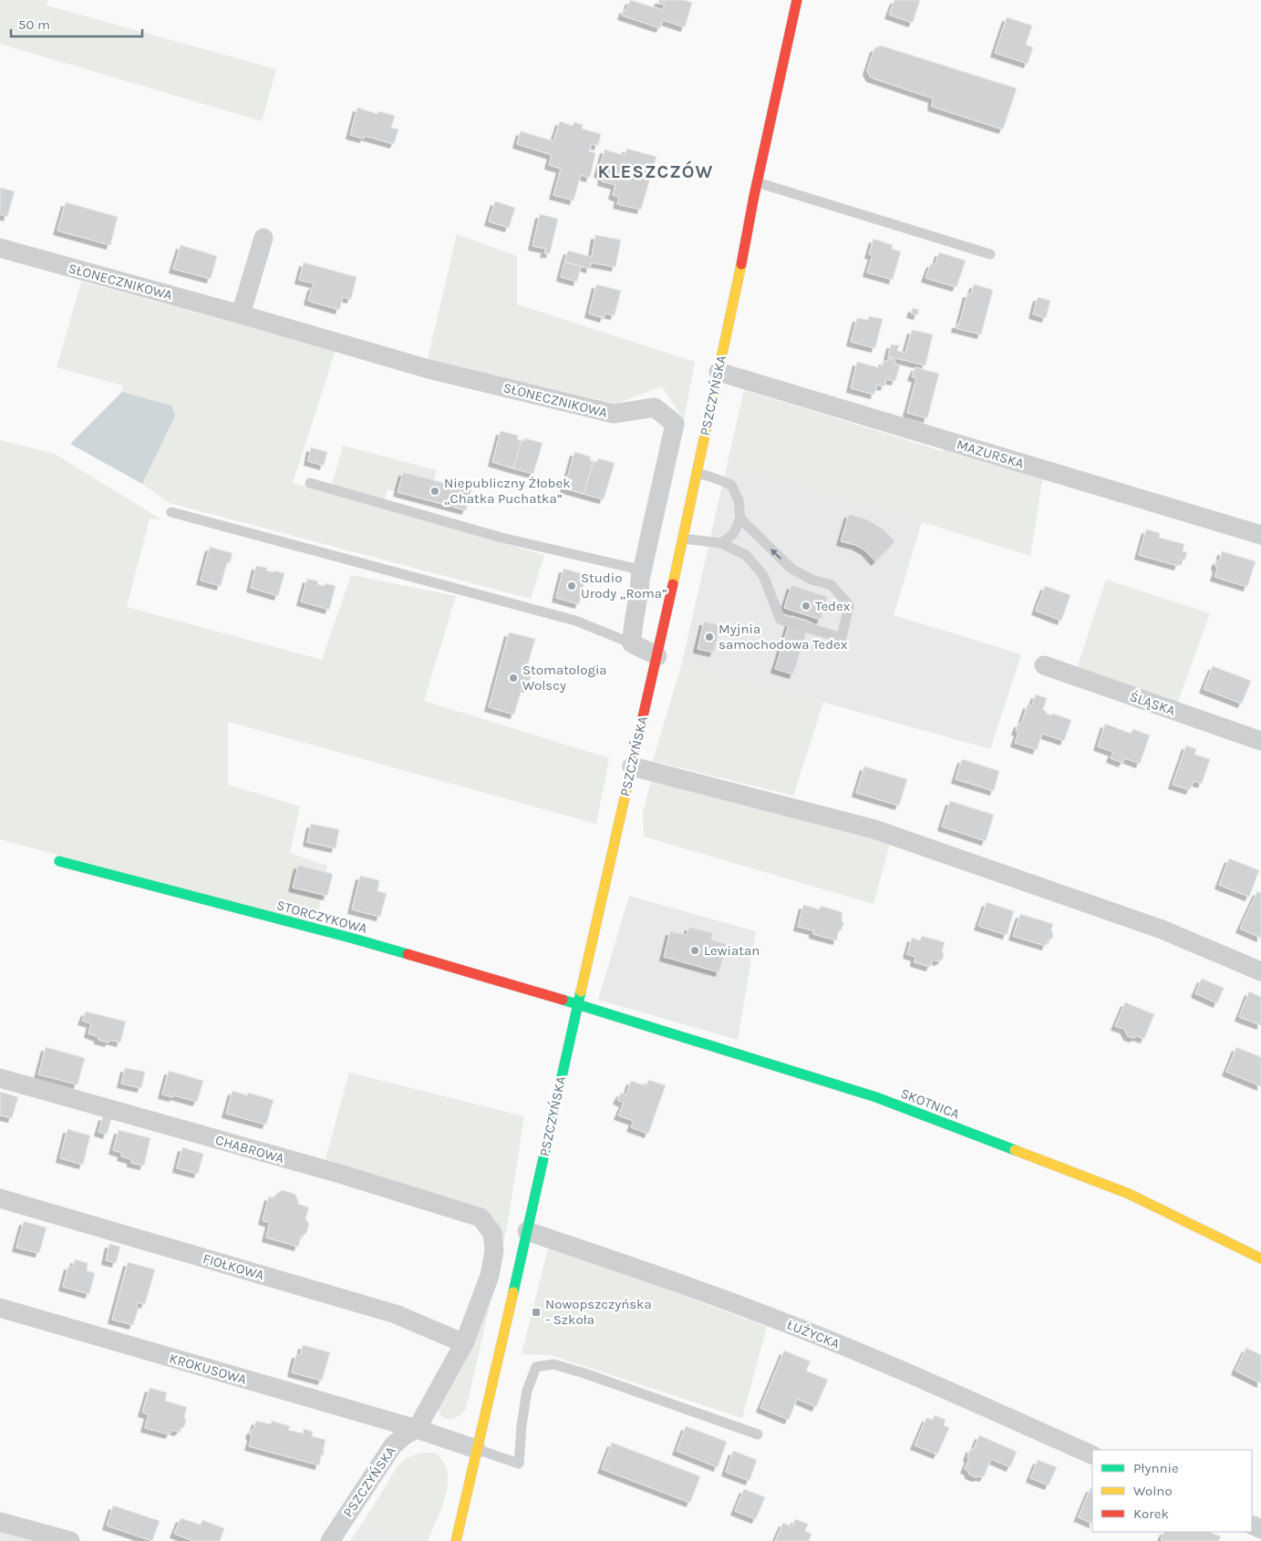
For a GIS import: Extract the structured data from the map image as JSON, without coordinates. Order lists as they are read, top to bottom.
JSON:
{
  "streets": {
    "main road": ["PSZCZYŃSKA", "STORCZYKOWA", "SKOTNICA"],
    "street": [
      "SŁONECZNIKOWA",
      "MAZURSKA",
      "ŚLĄSKA",
      "CHABROWA",
      "FIOŁKOWA",
      "ŁUŻYCKA",
      "KROKUSOWA"
    ]
  },
  "crossings": [
    ["PSZCZYŃSKA", "MAZURSKA"],
    ["PSZCZYŃSKA", "STORCZYKOWA"],
    ["PSZCZYŃSKA", "SKOTNICA"],
    ["PSZCZYŃSKA", "CHABROWA"],
    ["PSZCZYŃSKA", "FIOŁKOWA"],
    ["PSZCZYŃSKA", "ŁUŻYCKA"],
    ["PSZCZYŃSKA", "KROKUSOWA"],
    ["STORCZYKOWA", "SKOTNICA"]
  ],
  "districts": ["KLESZCZÓW"],
  "places": {
    "other": [
      "Niepubliczny Żłobek „Chatka Puchatka”",
      "Studio Urody „Roma”",
      "Tedex",
      "Myjnia samochodowa Tedex",
      "Stomatologia Wolscy",
      "Lewiatan"
    ],
    "transit": ["Nowopszczyńska - Szkoła"]
  },
  "legend": ["Płynnie", "Wolno", "Korek"],
  "scale_bar": "50 m"
}
